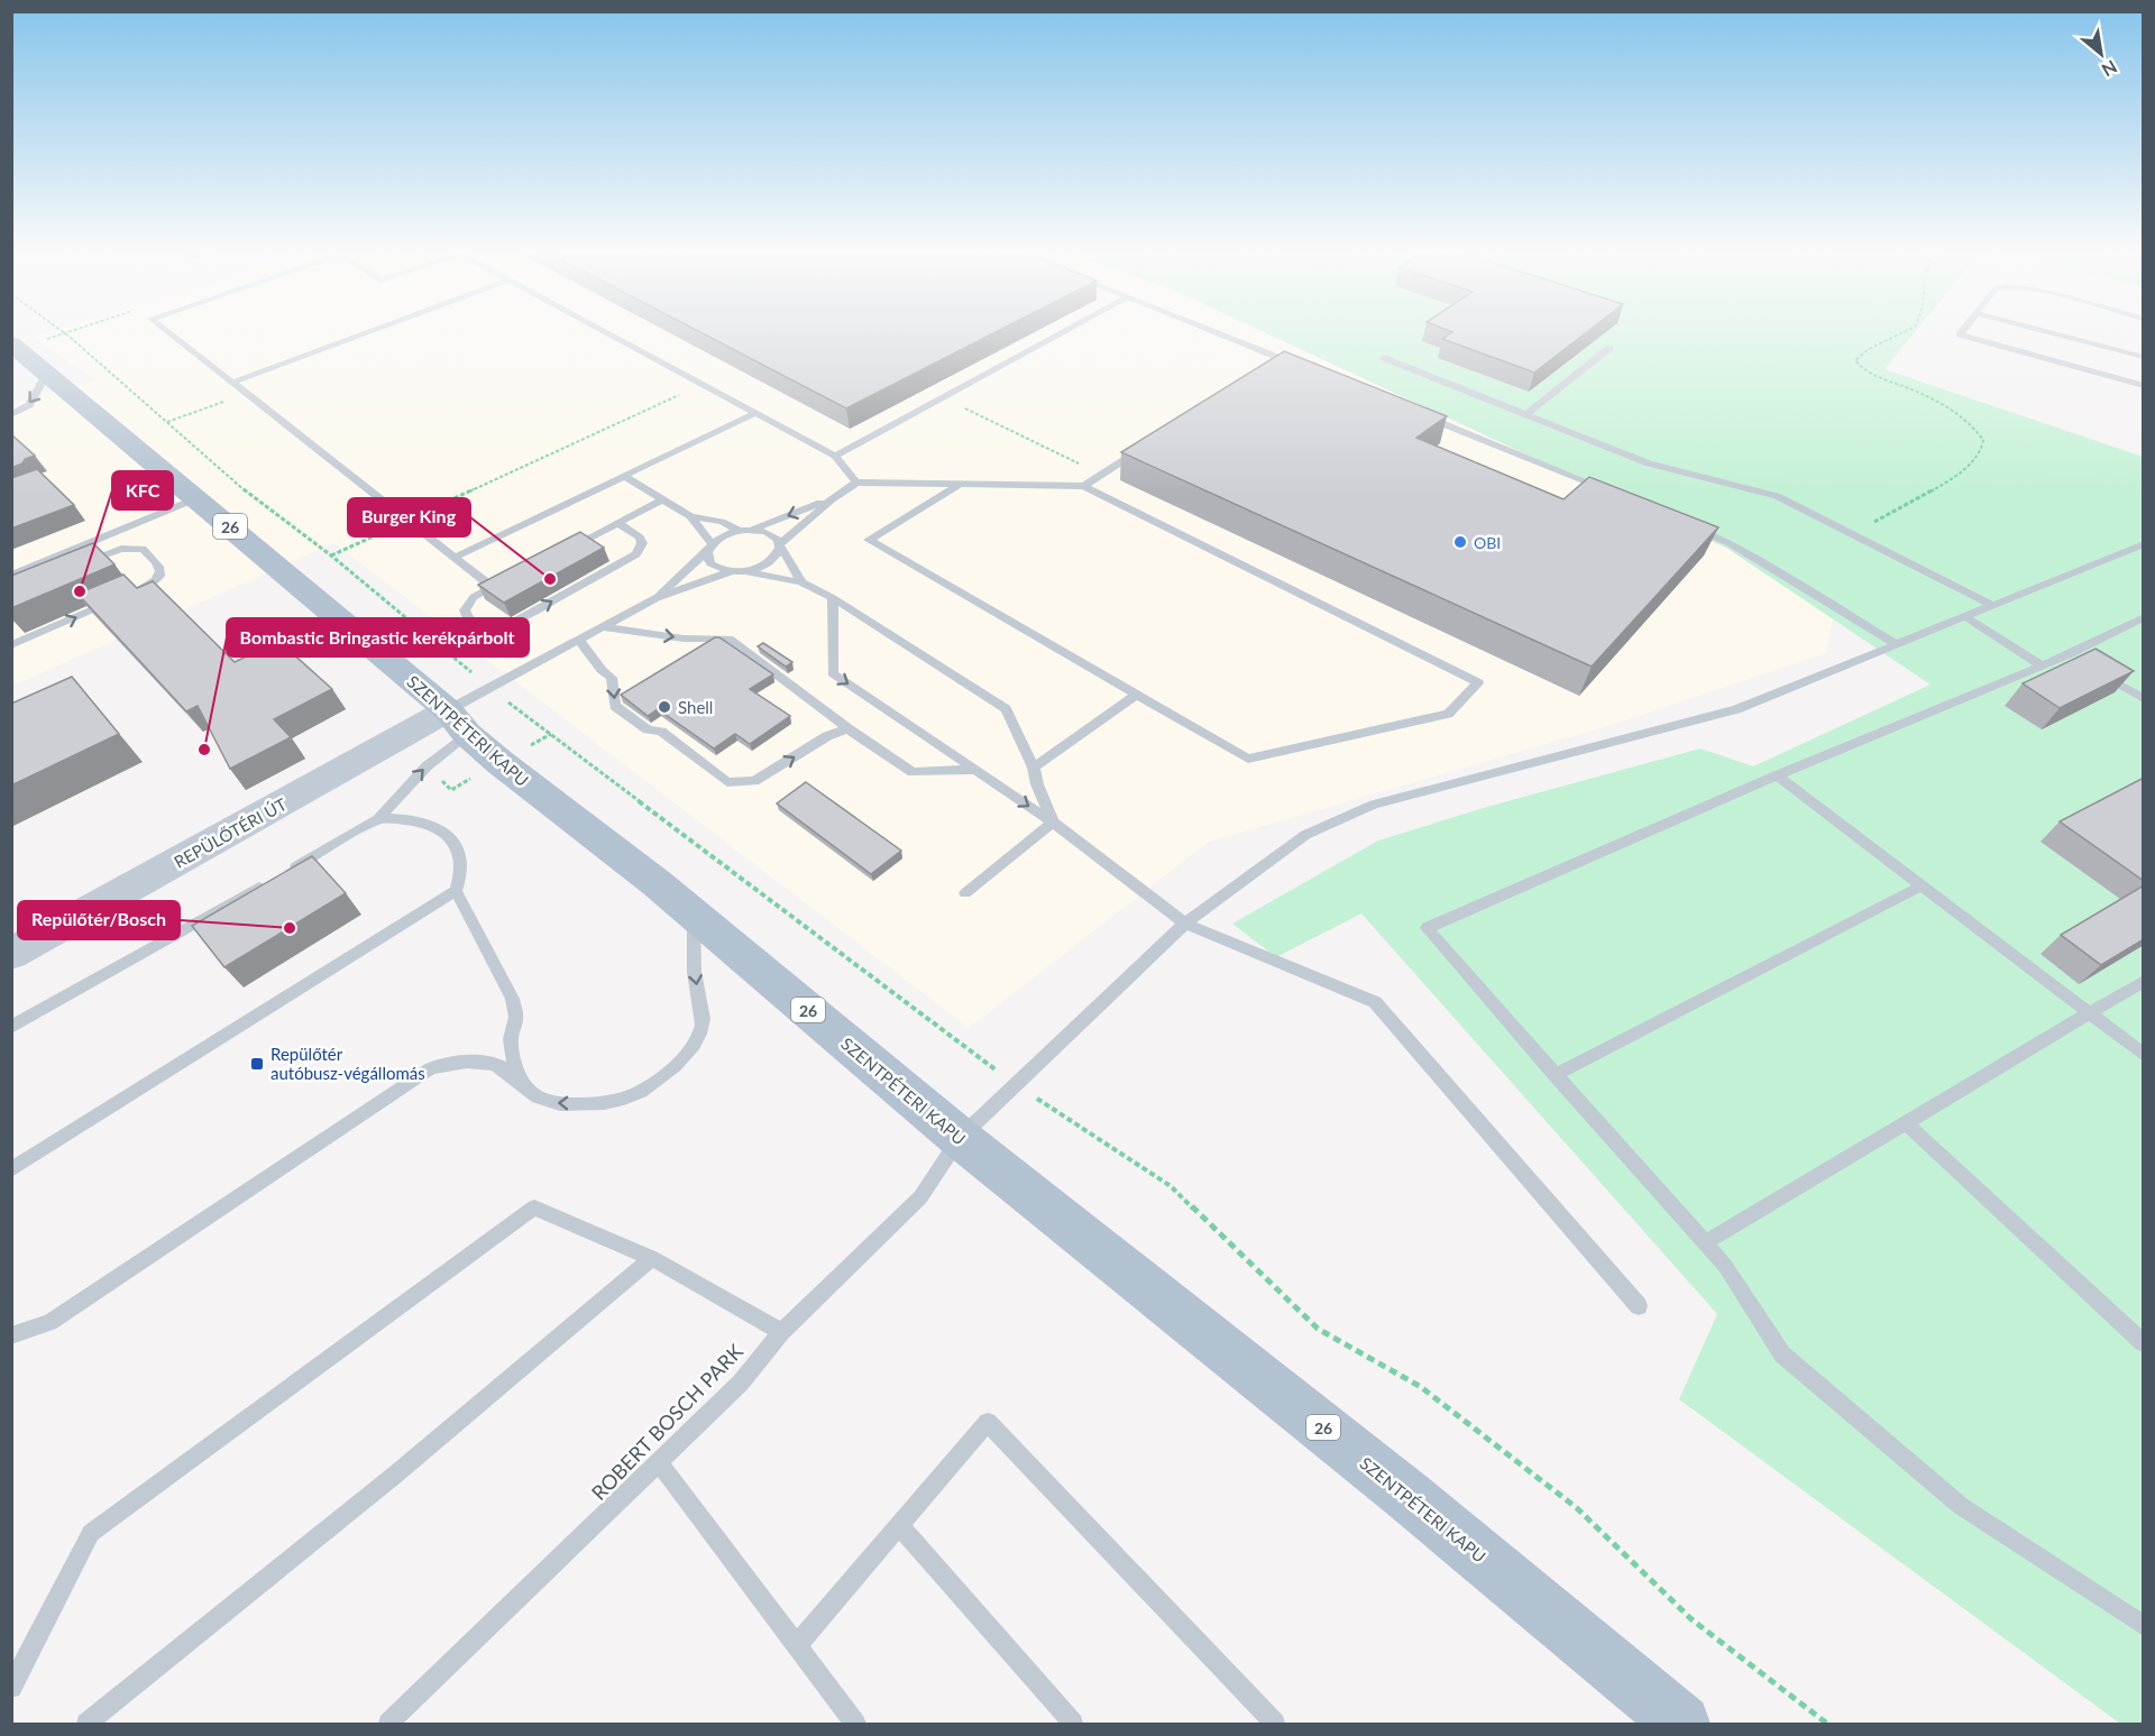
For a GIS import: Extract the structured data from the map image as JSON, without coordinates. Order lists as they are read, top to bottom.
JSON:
{
  "streets": {
    "main road": ["26", "SZENTPÉTERI KAPU"],
    "street": ["REPÜLŐTÉRI ÚT"],
    "lane": ["ROBERT BOSCH PARK"]
  },
  "crossings": [
    ["SZENTPÉTERI KAPU", "REPÜLŐTÉRI ÚT"],
    ["SZENTPÉTERI KAPU", "ROBERT BOSCH PARK"]
  ],
  "places": {
    "other": [
      "OBI",
      "Burger King",
      "KFC",
      "Shell",
      "Bombastic Bringastic kerékpárbolt",
      "Repülőtér/Bosch"
    ],
    "transit": ["Repülőtér autóbusz-végállomás"]
  },
  "north": "bottom right"
}
